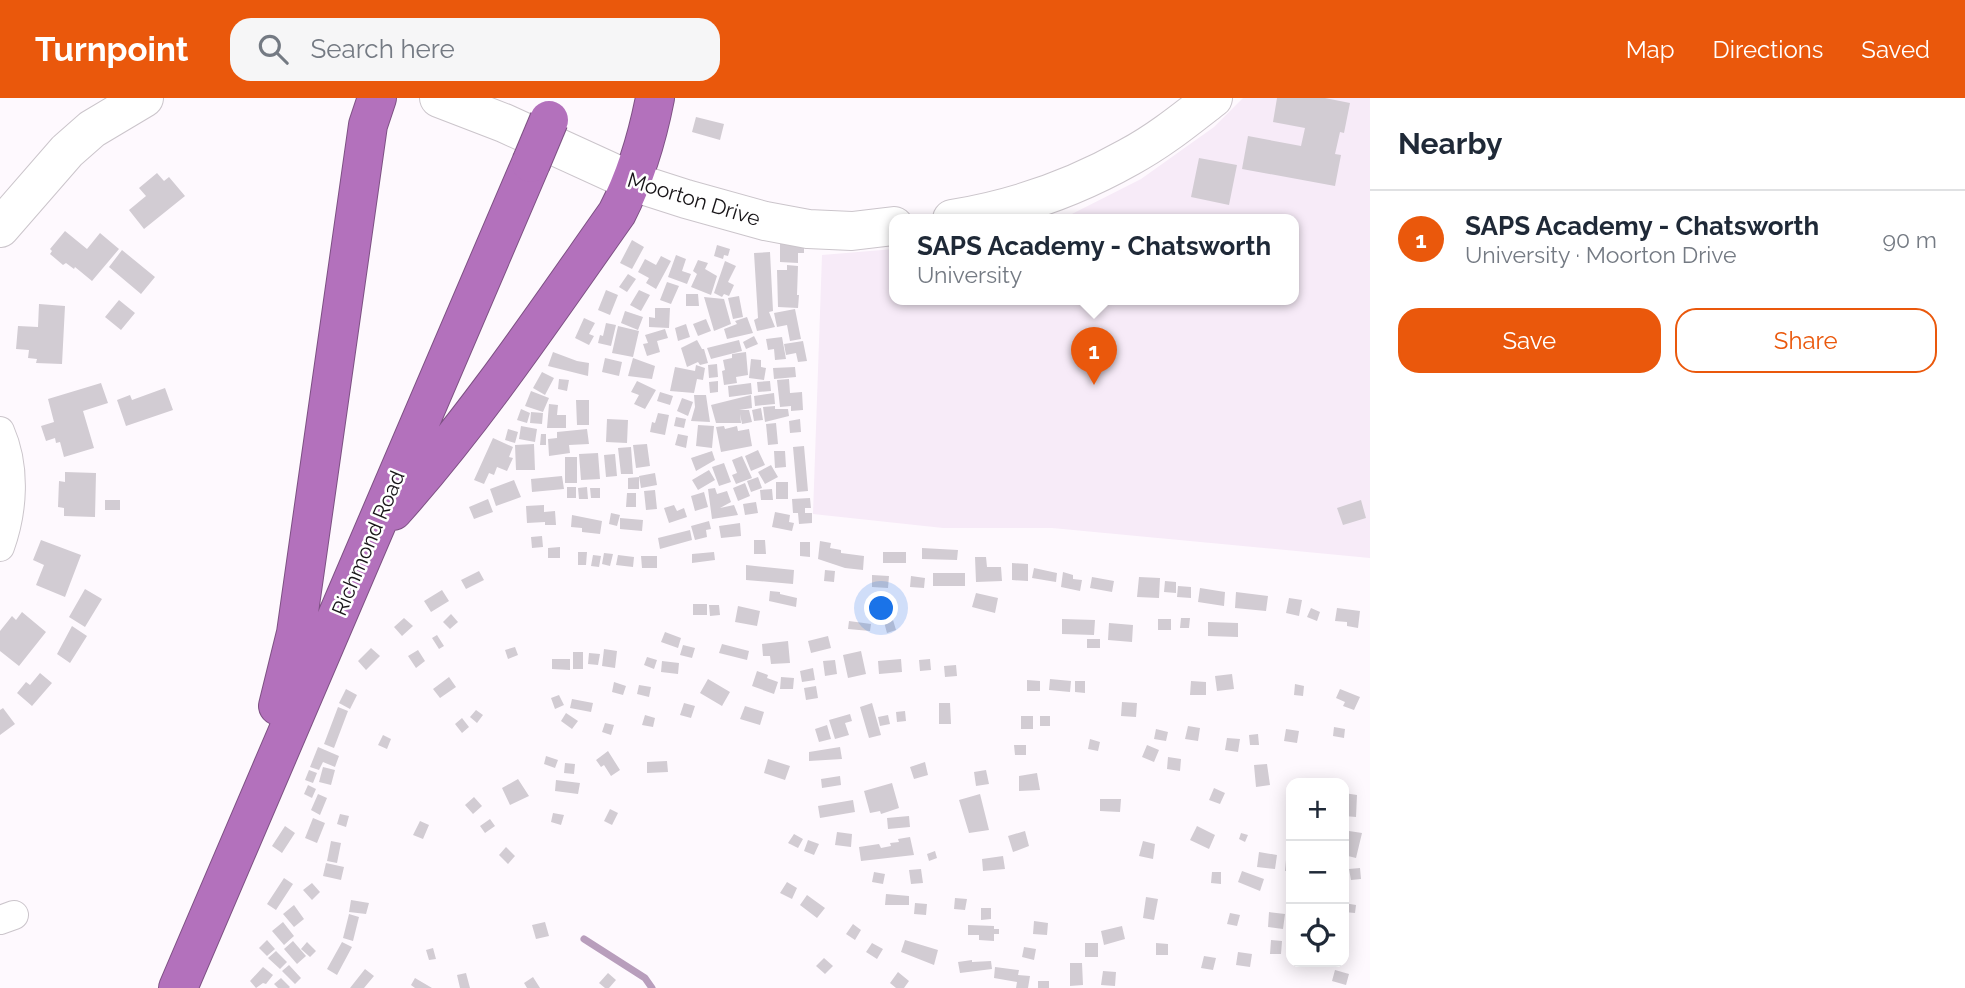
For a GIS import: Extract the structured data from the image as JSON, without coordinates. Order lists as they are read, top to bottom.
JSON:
{
  "streets": {
    "highway": ["Richmond Road"],
    "street": ["Moorton Drive"]
  },
  "page": {
    "header": "Turnpoint",
    "search": "Search here",
    "nav": ["Map", "Directions", "Saved"],
    "heading": "Nearby",
    "list": [
      {
        "mark": "1",
        "name": "SAPS Academy - Chatsworth",
        "note": "University · Moorton Drive",
        "value": "90 m"
      }
    ],
    "popup": ["SAPS Academy - Chatsworth", "University"],
    "buttons": ["Save", "Share"],
    "pins": "1",
    "map_buttons": ["+", "−"]
  }
}
